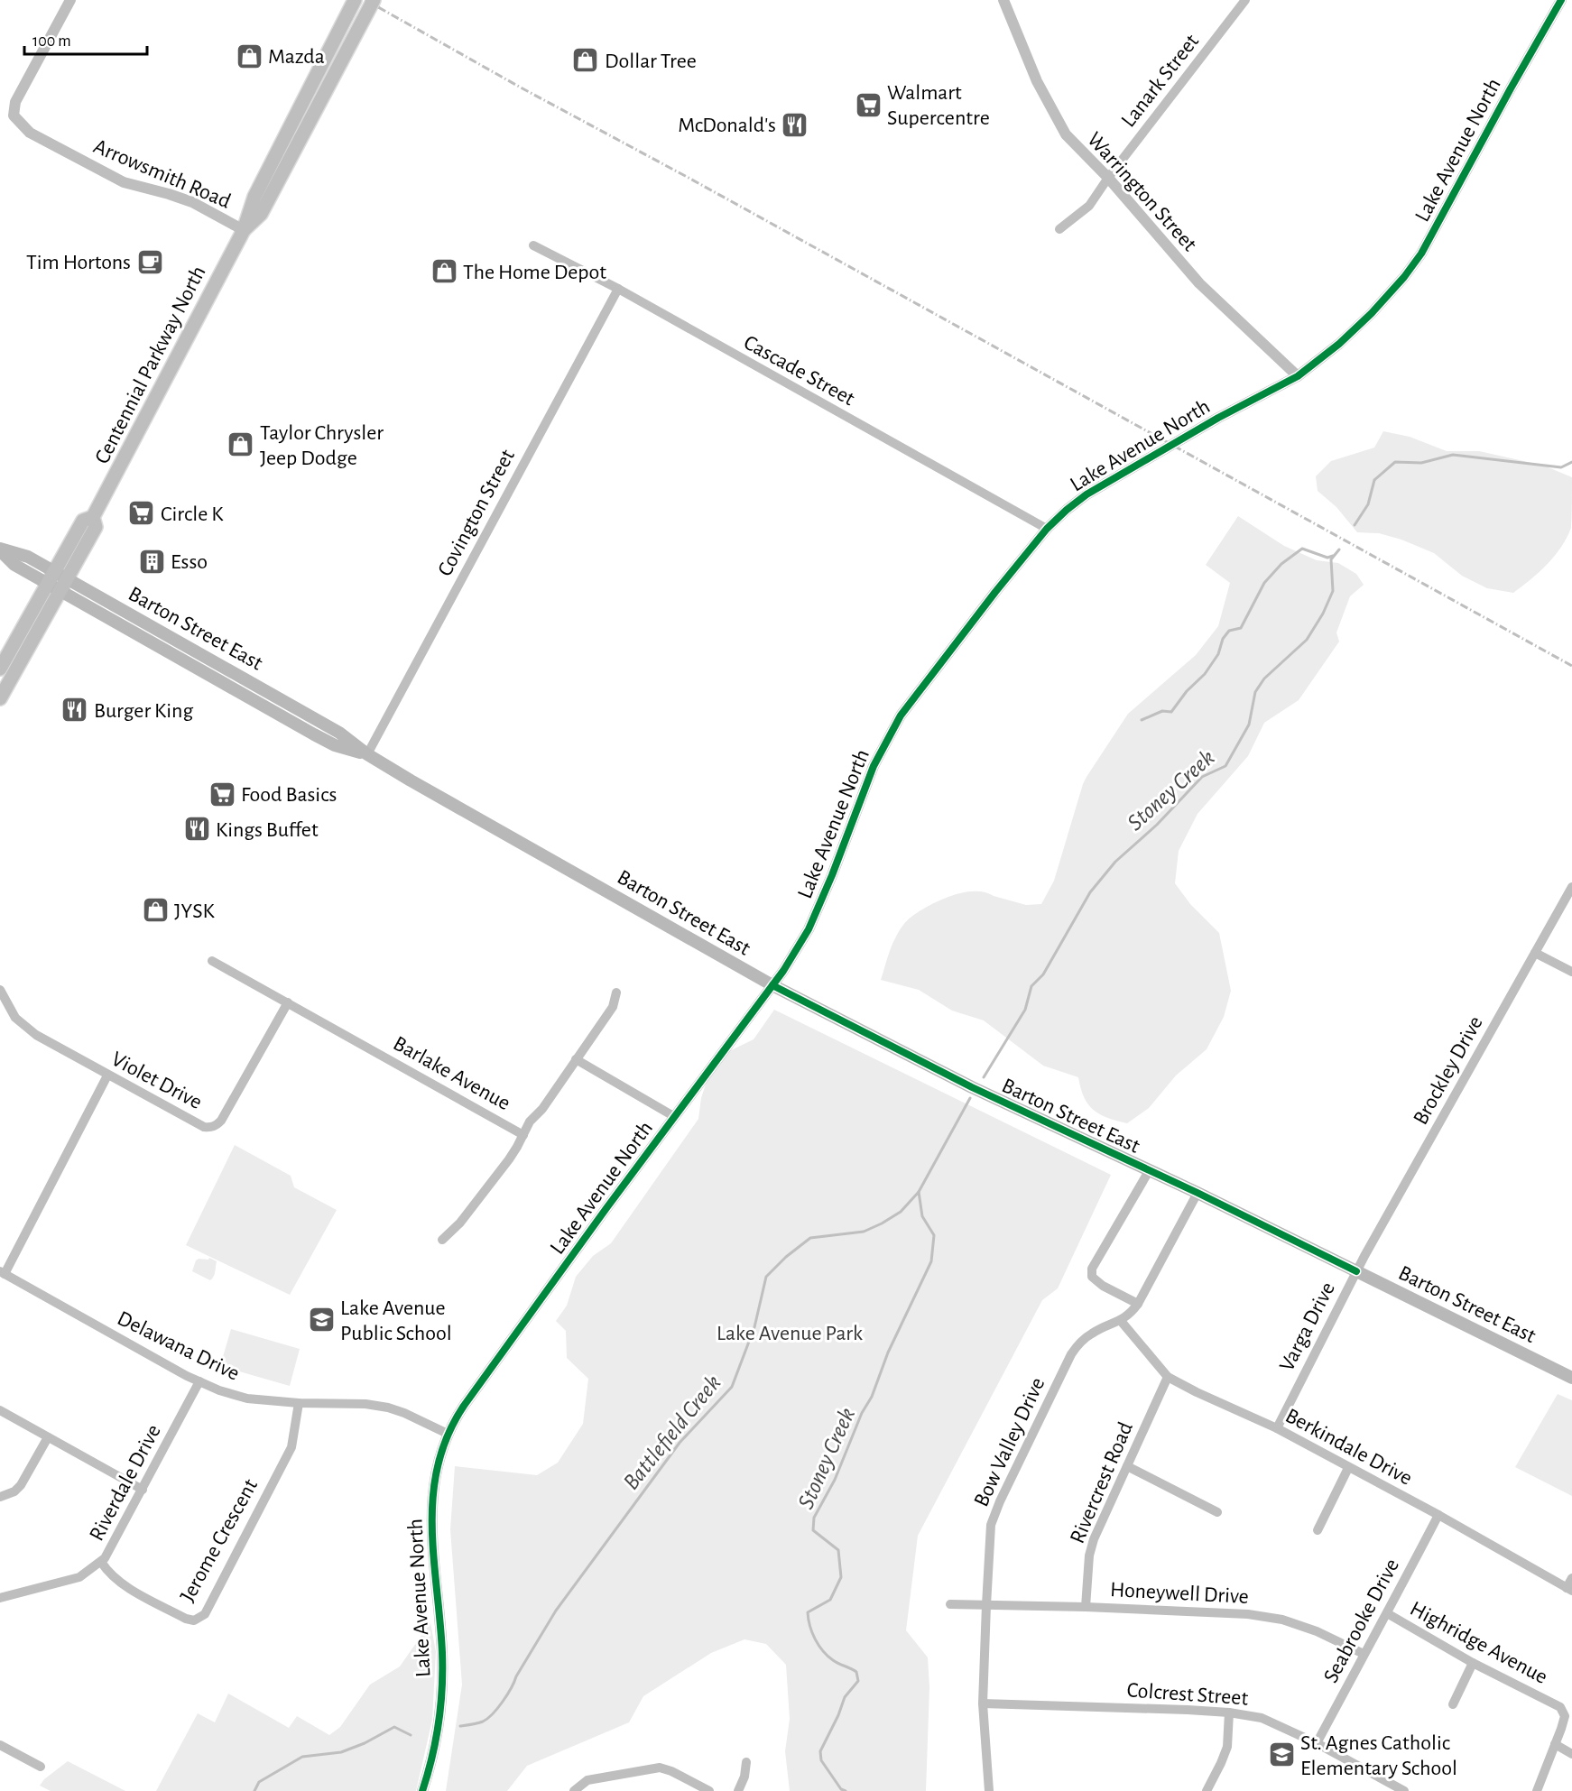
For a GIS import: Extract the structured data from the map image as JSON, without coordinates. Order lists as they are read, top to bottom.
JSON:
{
  "streets": {
    "main road": ["Centennial Parkway North", "Barton Street East"],
    "street": [
      "Lanark Street",
      "Lake Avenue North",
      "Arrowsmith Road",
      "Warrington Street",
      "Cascade Street",
      "Covington Street",
      "Brockley Drive",
      "Barlake Avenue",
      "Violet Drive",
      "Varga Drive",
      "Delawana Drive",
      "Bow Valley Drive",
      "Berkindale Drive",
      "Riverdale Drive",
      "Rivercrest Road",
      "Jerome Crescent",
      "Honeywell Drive",
      "Seabrooke Drive",
      "Highridge Avenue",
      "Colcrest Street"
    ]
  },
  "crossings": [
    ["Lanark Street", "Warrington Street"],
    ["Lake Avenue North", "Warrington Street"],
    ["Lake Avenue North", "Cascade Street"],
    ["Lake Avenue North", "Barton Street East"],
    ["Lake Avenue North", "Delawana Drive"],
    ["Arrowsmith Road", "Centennial Parkway North"],
    ["Centennial Parkway North", "Barton Street East"],
    ["Cascade Street", "Covington Street"],
    ["Covington Street", "Barton Street East"],
    ["Barton Street East", "Brockley Drive"],
    ["Barton Street East", "Varga Drive"],
    ["Barton Street East", "Bow Valley Drive"],
    ["Brockley Drive", "Varga Drive"],
    ["Barlake Avenue", "Violet Drive"],
    ["Varga Drive", "Berkindale Drive"],
    ["Delawana Drive", "Riverdale Drive"],
    ["Delawana Drive", "Jerome Crescent"],
    ["Bow Valley Drive", "Berkindale Drive"],
    ["Bow Valley Drive", "Honeywell Drive"],
    ["Bow Valley Drive", "Colcrest Street"],
    ["Berkindale Drive", "Rivercrest Road"],
    ["Berkindale Drive", "Seabrooke Drive"],
    ["Riverdale Drive", "Jerome Crescent"],
    ["Rivercrest Road", "Honeywell Drive"],
    ["Honeywell Drive", "Seabrooke Drive"],
    ["Seabrooke Drive", "Highridge Avenue"],
    ["Seabrooke Drive", "Colcrest Street"]
  ],
  "water": ["Stoney Creek", "Battlefield Creek"],
  "parks": ["Lake Avenue Park"],
  "places": {
    "shop": [
      "Mazda",
      "Dollar Tree",
      "The Home Depot",
      "Taylor Chrysler Jeep Dodge",
      "JYSK"
    ],
    "supermarket": ["Walmart Supercentre", "Circle K", "Food Basics"],
    "restaurant": ["McDonald's", "Burger King", "Kings Buffet"],
    "cafe": ["Tim Hortons"],
    "building": ["Esso"],
    "school or university": ["Lake Avenue Public School", "St. Agnes Catholic Elementary School"]
  },
  "scale_bar": "100 m"
}
